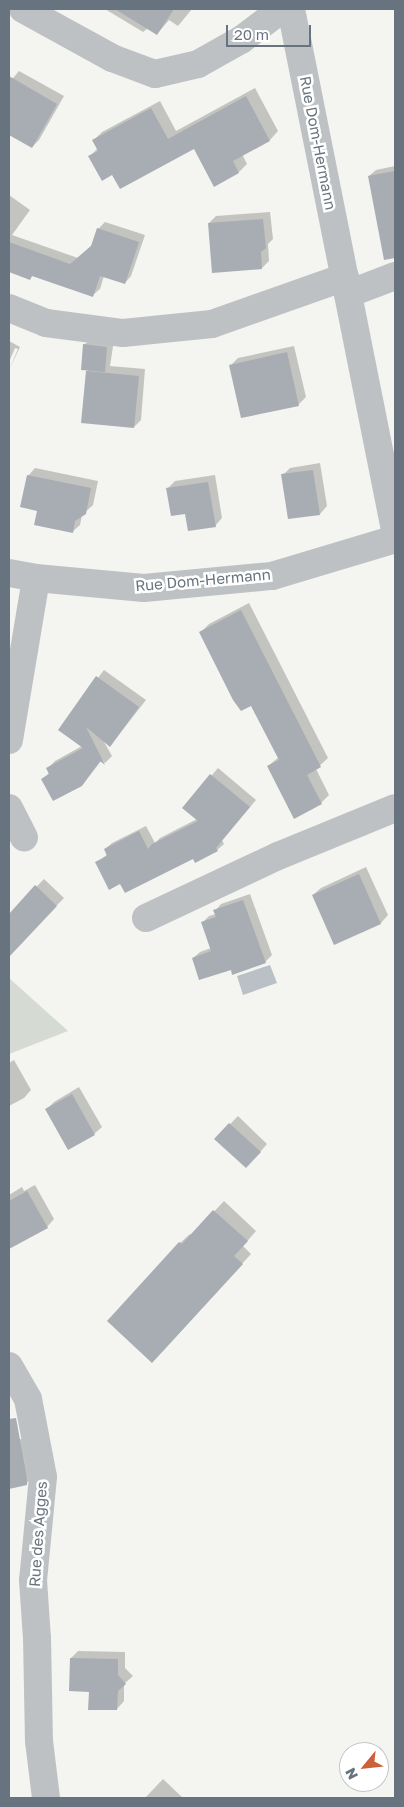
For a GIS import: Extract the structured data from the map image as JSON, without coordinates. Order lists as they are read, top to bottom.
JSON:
{
  "streets": {
    "street": ["Rue Dom-Hermann", "Rue des Agges"]
  },
  "scale_bar": "20 m",
  "north": "bottom left"
}
